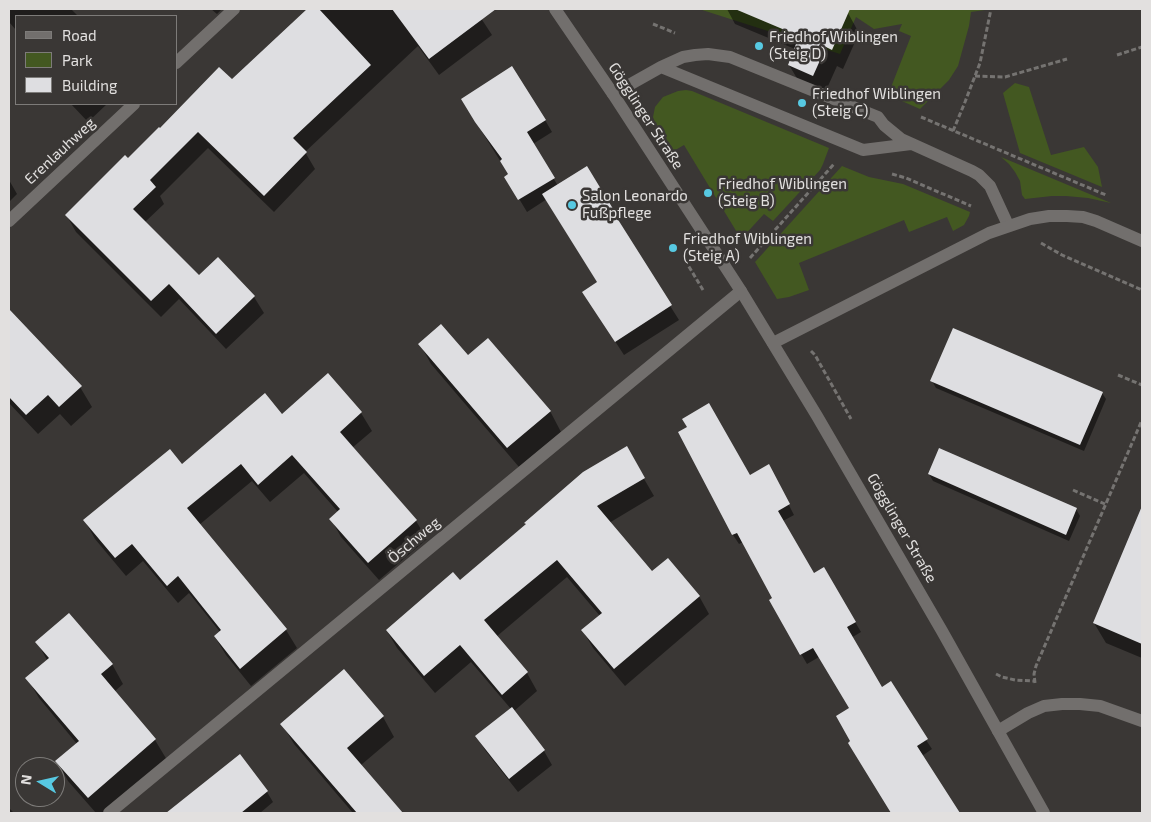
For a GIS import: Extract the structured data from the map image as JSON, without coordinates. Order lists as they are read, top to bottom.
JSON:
{
  "streets": {
    "street": ["Gögglinger Straße", "Erenlauhweg", "Öschweg"]
  },
  "crossings": [
    ["Gögglinger Straße", "Öschweg"]
  ],
  "places": [
    "Friedhof Wiblingen (Steig D)",
    "Friedhof Wiblingen (Steig C)",
    "Friedhof Wiblingen (Steig B)",
    "Salon Leonardo Fußpflege",
    "Friedhof Wiblingen (Steig A)"
  ],
  "legend": ["Road", "Park", "Building"],
  "north": "left"
}
